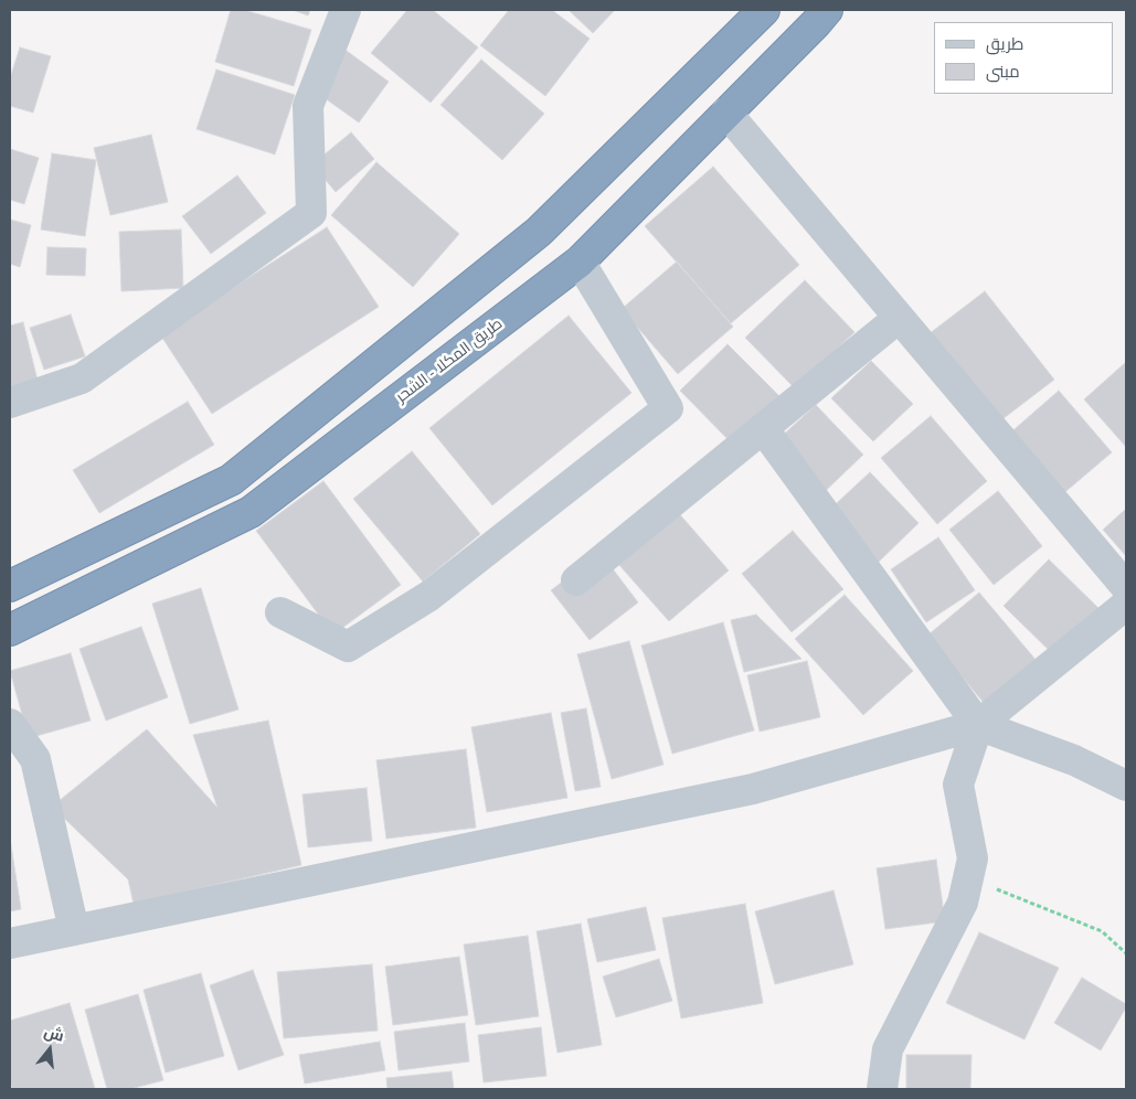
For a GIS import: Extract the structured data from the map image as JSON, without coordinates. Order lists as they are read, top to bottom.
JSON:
{
  "streets": {
    "highway": ["طريق المكلا - الشحر"]
  },
  "legend": ["طريق", "مبنى"],
  "north": "top"
}
